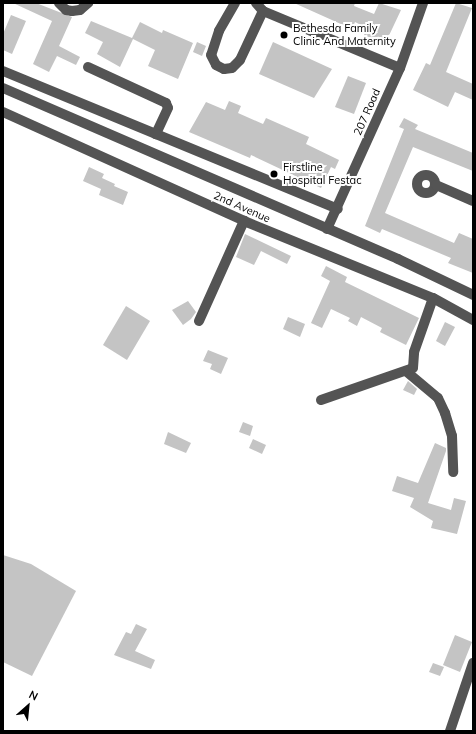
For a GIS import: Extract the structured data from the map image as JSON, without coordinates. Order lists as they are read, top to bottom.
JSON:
{
  "streets": {
    "street": ["207 Road", "2nd Avenue"]
  },
  "crossings": [
    ["207 Road", "2nd Avenue"]
  ],
  "places": ["Bethesda Family Clinic And Maternity", "Firstline Hospital Festac"],
  "north": "top right"
}
